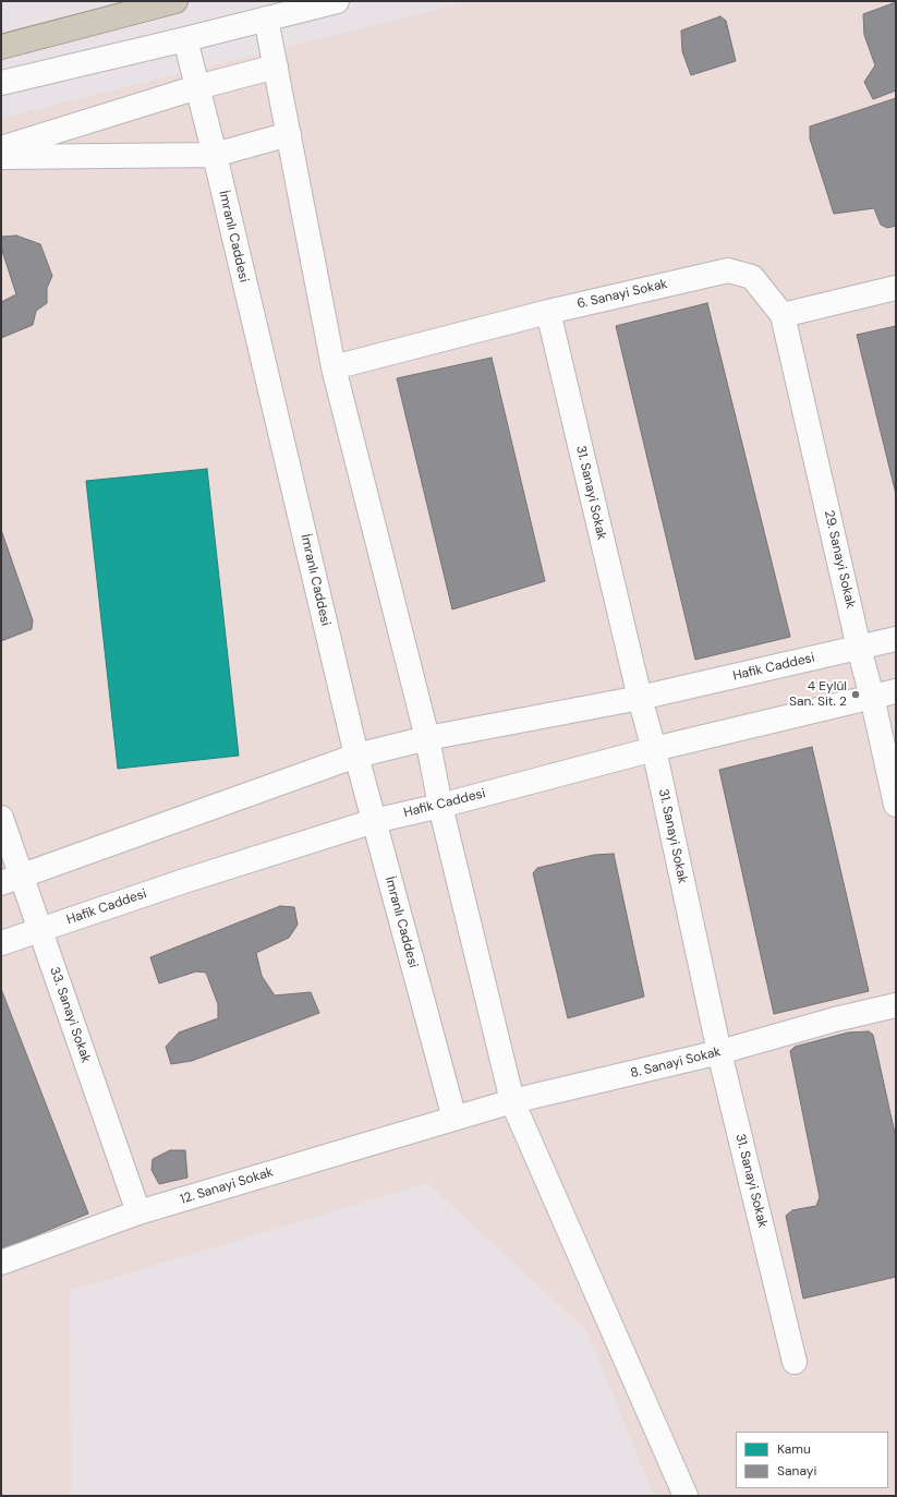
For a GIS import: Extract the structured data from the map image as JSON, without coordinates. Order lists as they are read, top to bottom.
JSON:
{
  "streets": {
    "street": [
      "İmranlı Caddesi",
      "6. Sanayi Sokak",
      "31. Sanayi Sokak",
      "29. Sanayi Sokak",
      "Hafik Caddesi",
      "33. Sanayi Sokak",
      "8. Sanayi Sokak",
      "12. Sanayi Sokak"
    ]
  },
  "crossings": [
    ["İmranlı Caddesi", "Hafik Caddesi"],
    ["İmranlı Caddesi", "8. Sanayi Sokak"],
    ["İmranlı Caddesi", "12. Sanayi Sokak"],
    ["6. Sanayi Sokak", "31. Sanayi Sokak"],
    ["6. Sanayi Sokak", "29. Sanayi Sokak"],
    ["31. Sanayi Sokak", "Hafik Caddesi"],
    ["31. Sanayi Sokak", "8. Sanayi Sokak"],
    ["29. Sanayi Sokak", "Hafik Caddesi"],
    ["Hafik Caddesi", "33. Sanayi Sokak"],
    ["33. Sanayi Sokak", "12. Sanayi Sokak"],
    ["8. Sanayi Sokak", "12. Sanayi Sokak"]
  ],
  "places": ["4 Eylül San. Sit. 2"],
  "legend": ["Kamu", "Sanayi"]
}
